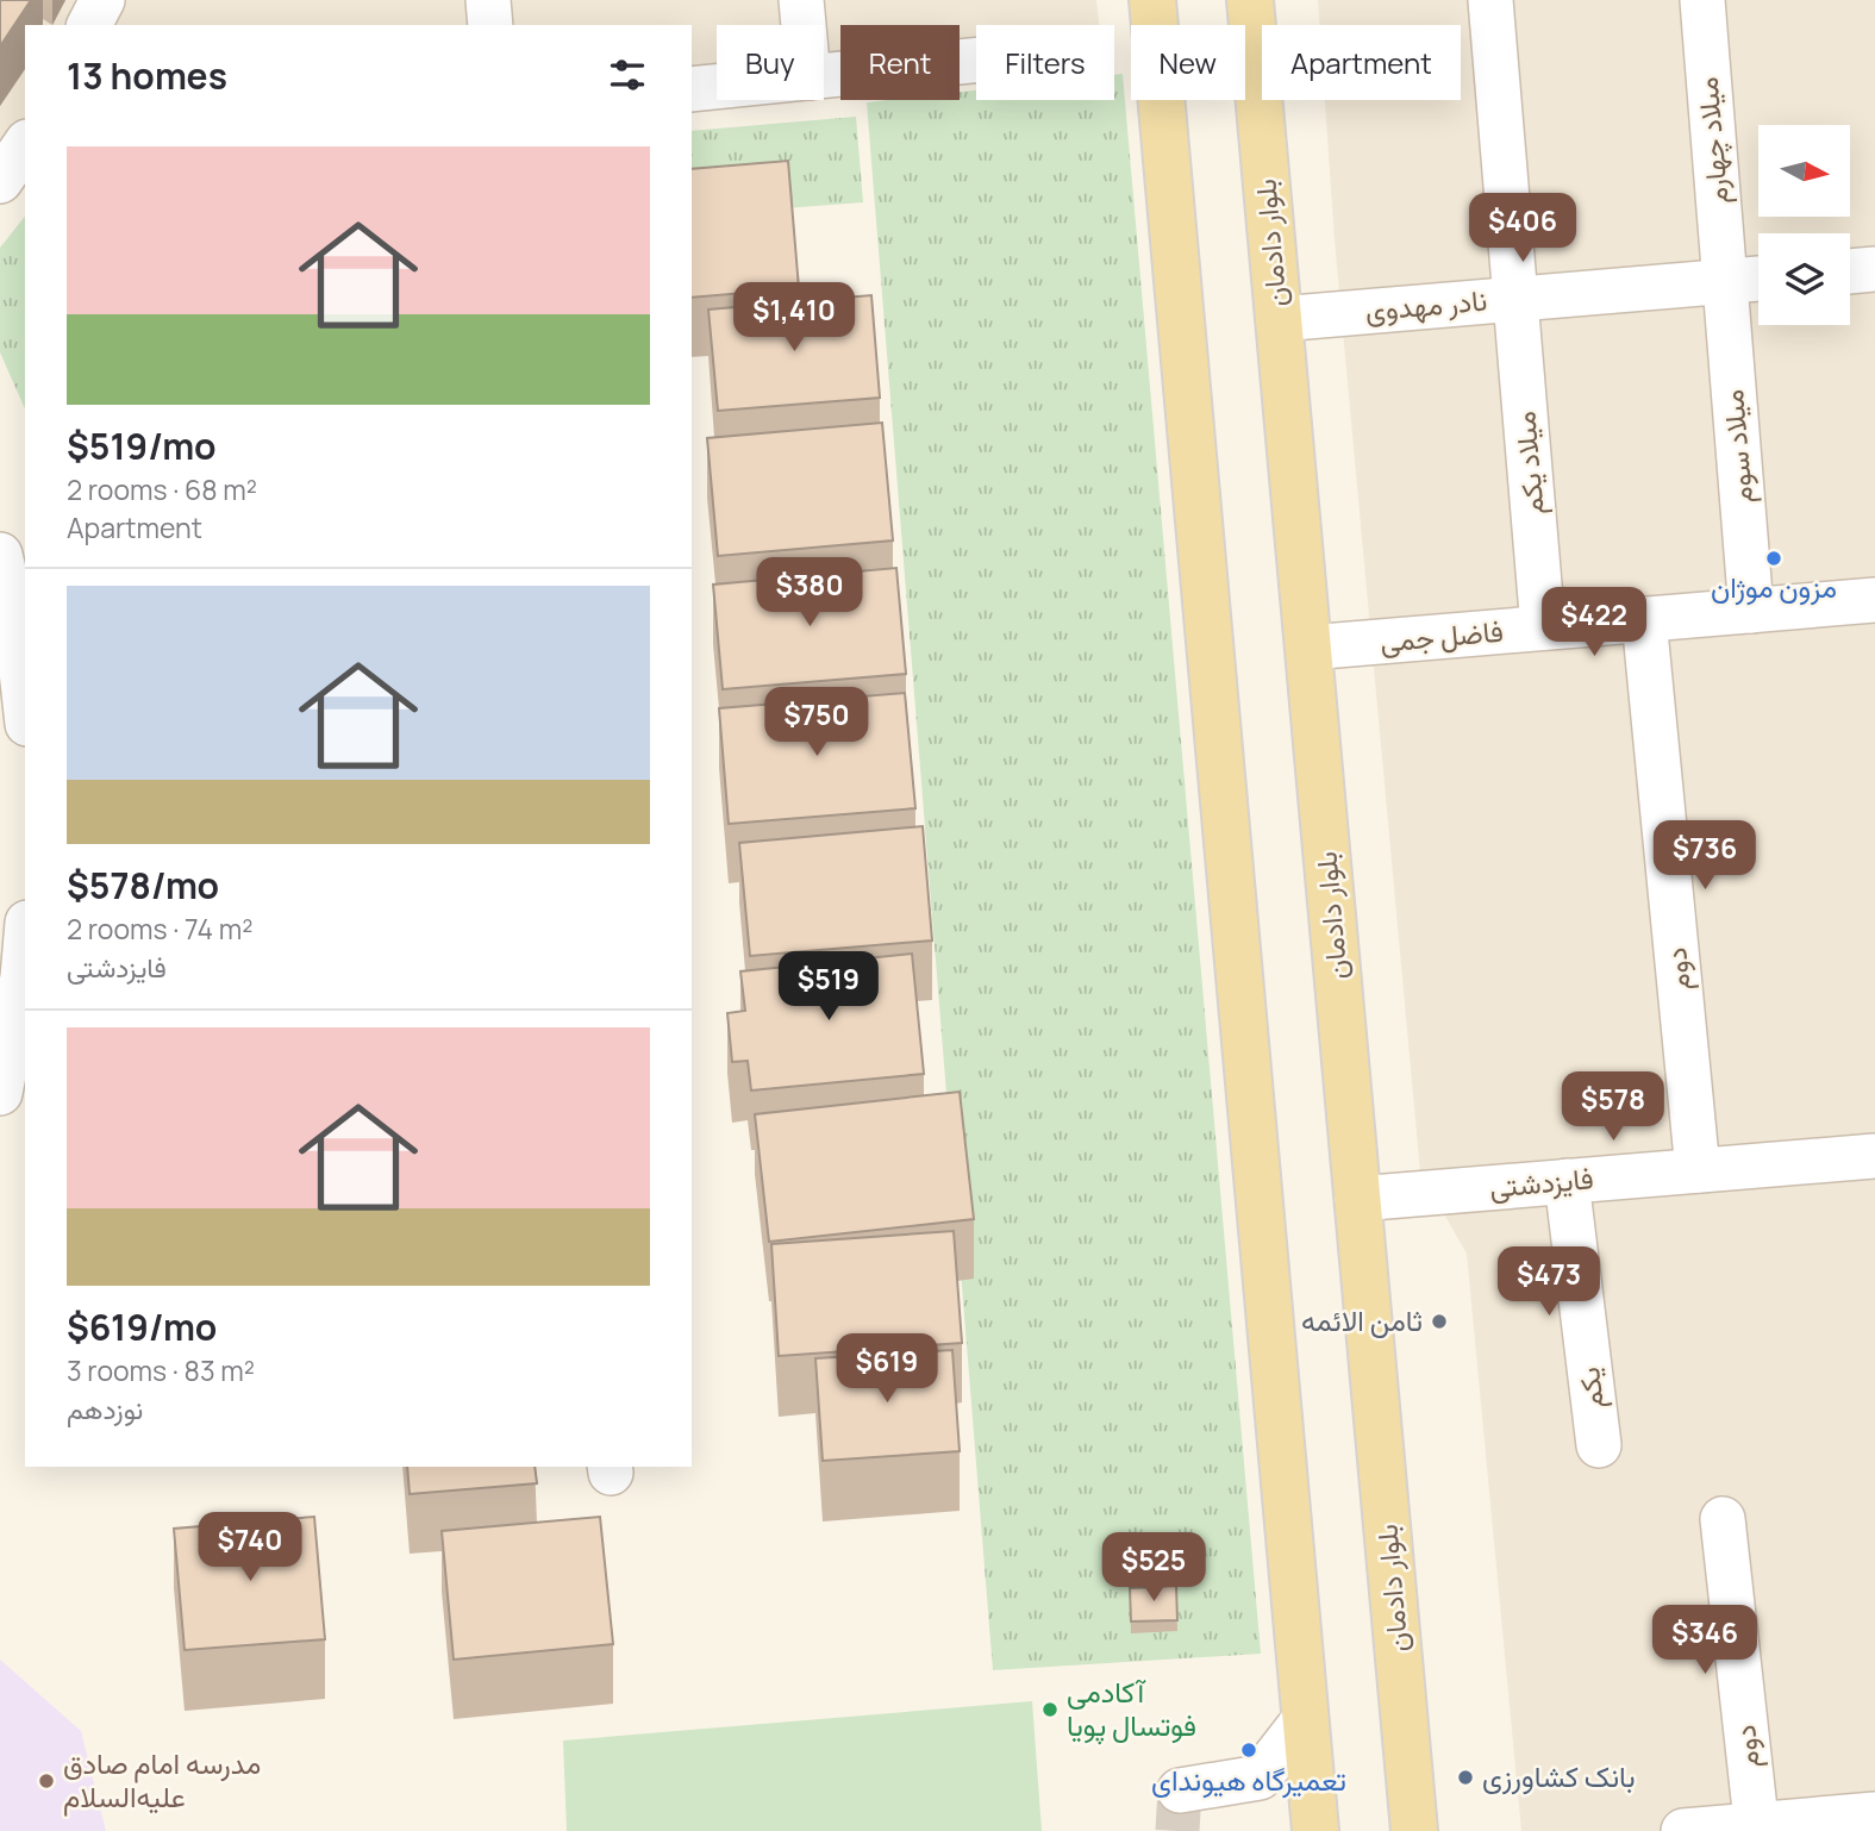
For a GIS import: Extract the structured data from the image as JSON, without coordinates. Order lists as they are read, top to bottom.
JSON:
{
  "streets": {
    "main road": ["بلوار دادمان"],
    "street": [
      "میلاد چهارم",
      "نادر مهدوی",
      "میلاد سوم",
      "میلاد یکم",
      "فاضل جمی",
      "دوم",
      "فایزدشتی",
      "یکم"
    ]
  },
  "crossings": [
    ["میلاد چهارم", "نادر مهدوی"],
    ["میلاد چهارم", "میلاد سوم"],
    ["بلوار دادمان", "نادر مهدوی"],
    ["بلوار دادمان", "فاضل جمی"],
    ["بلوار دادمان", "فایزدشتی"],
    ["نادر مهدوی", "میلاد سوم"],
    ["نادر مهدوی", "میلاد یکم"],
    ["میلاد سوم", "فاضل جمی"],
    ["میلاد یکم", "فاضل جمی"],
    ["فاضل جمی", "دوم"],
    ["دوم", "فایزدشتی"],
    ["فایزدشتی", "یکم"]
  ],
  "places": [
    "مزون موژان",
    "ثامن الائمه",
    "آکادمی فوتسال پویا",
    "تعمیرگاه هیوندای",
    "بانک کشاورزی",
    "مدرسه امام صادق علیه‌السلام"
  ],
  "north": "right",
  "page": {
    "chip": [
      "Buy",
      "Rent",
      "Filters",
      "New",
      "Apartment"
    ],
    "heading": "13 homes",
    "list": [
      {
        "name": "$519/mo",
        "note": "2 rooms · 68 m² · Apartment"
      },
      {
        "name": "$578/mo",
        "note": "2 rooms · 74 m² · فایزدشتی"
      },
      {
        "name": "$619/mo",
        "note": "3 rooms · 83 m² · نوزدهم"
      }
    ],
    "price": [
      "$406",
      "$1,410",
      "$380",
      "$422",
      "$750",
      "$736",
      "$519",
      "$578",
      "$473",
      "$619",
      "$740",
      "$525",
      "$346"
    ]
  }
}
